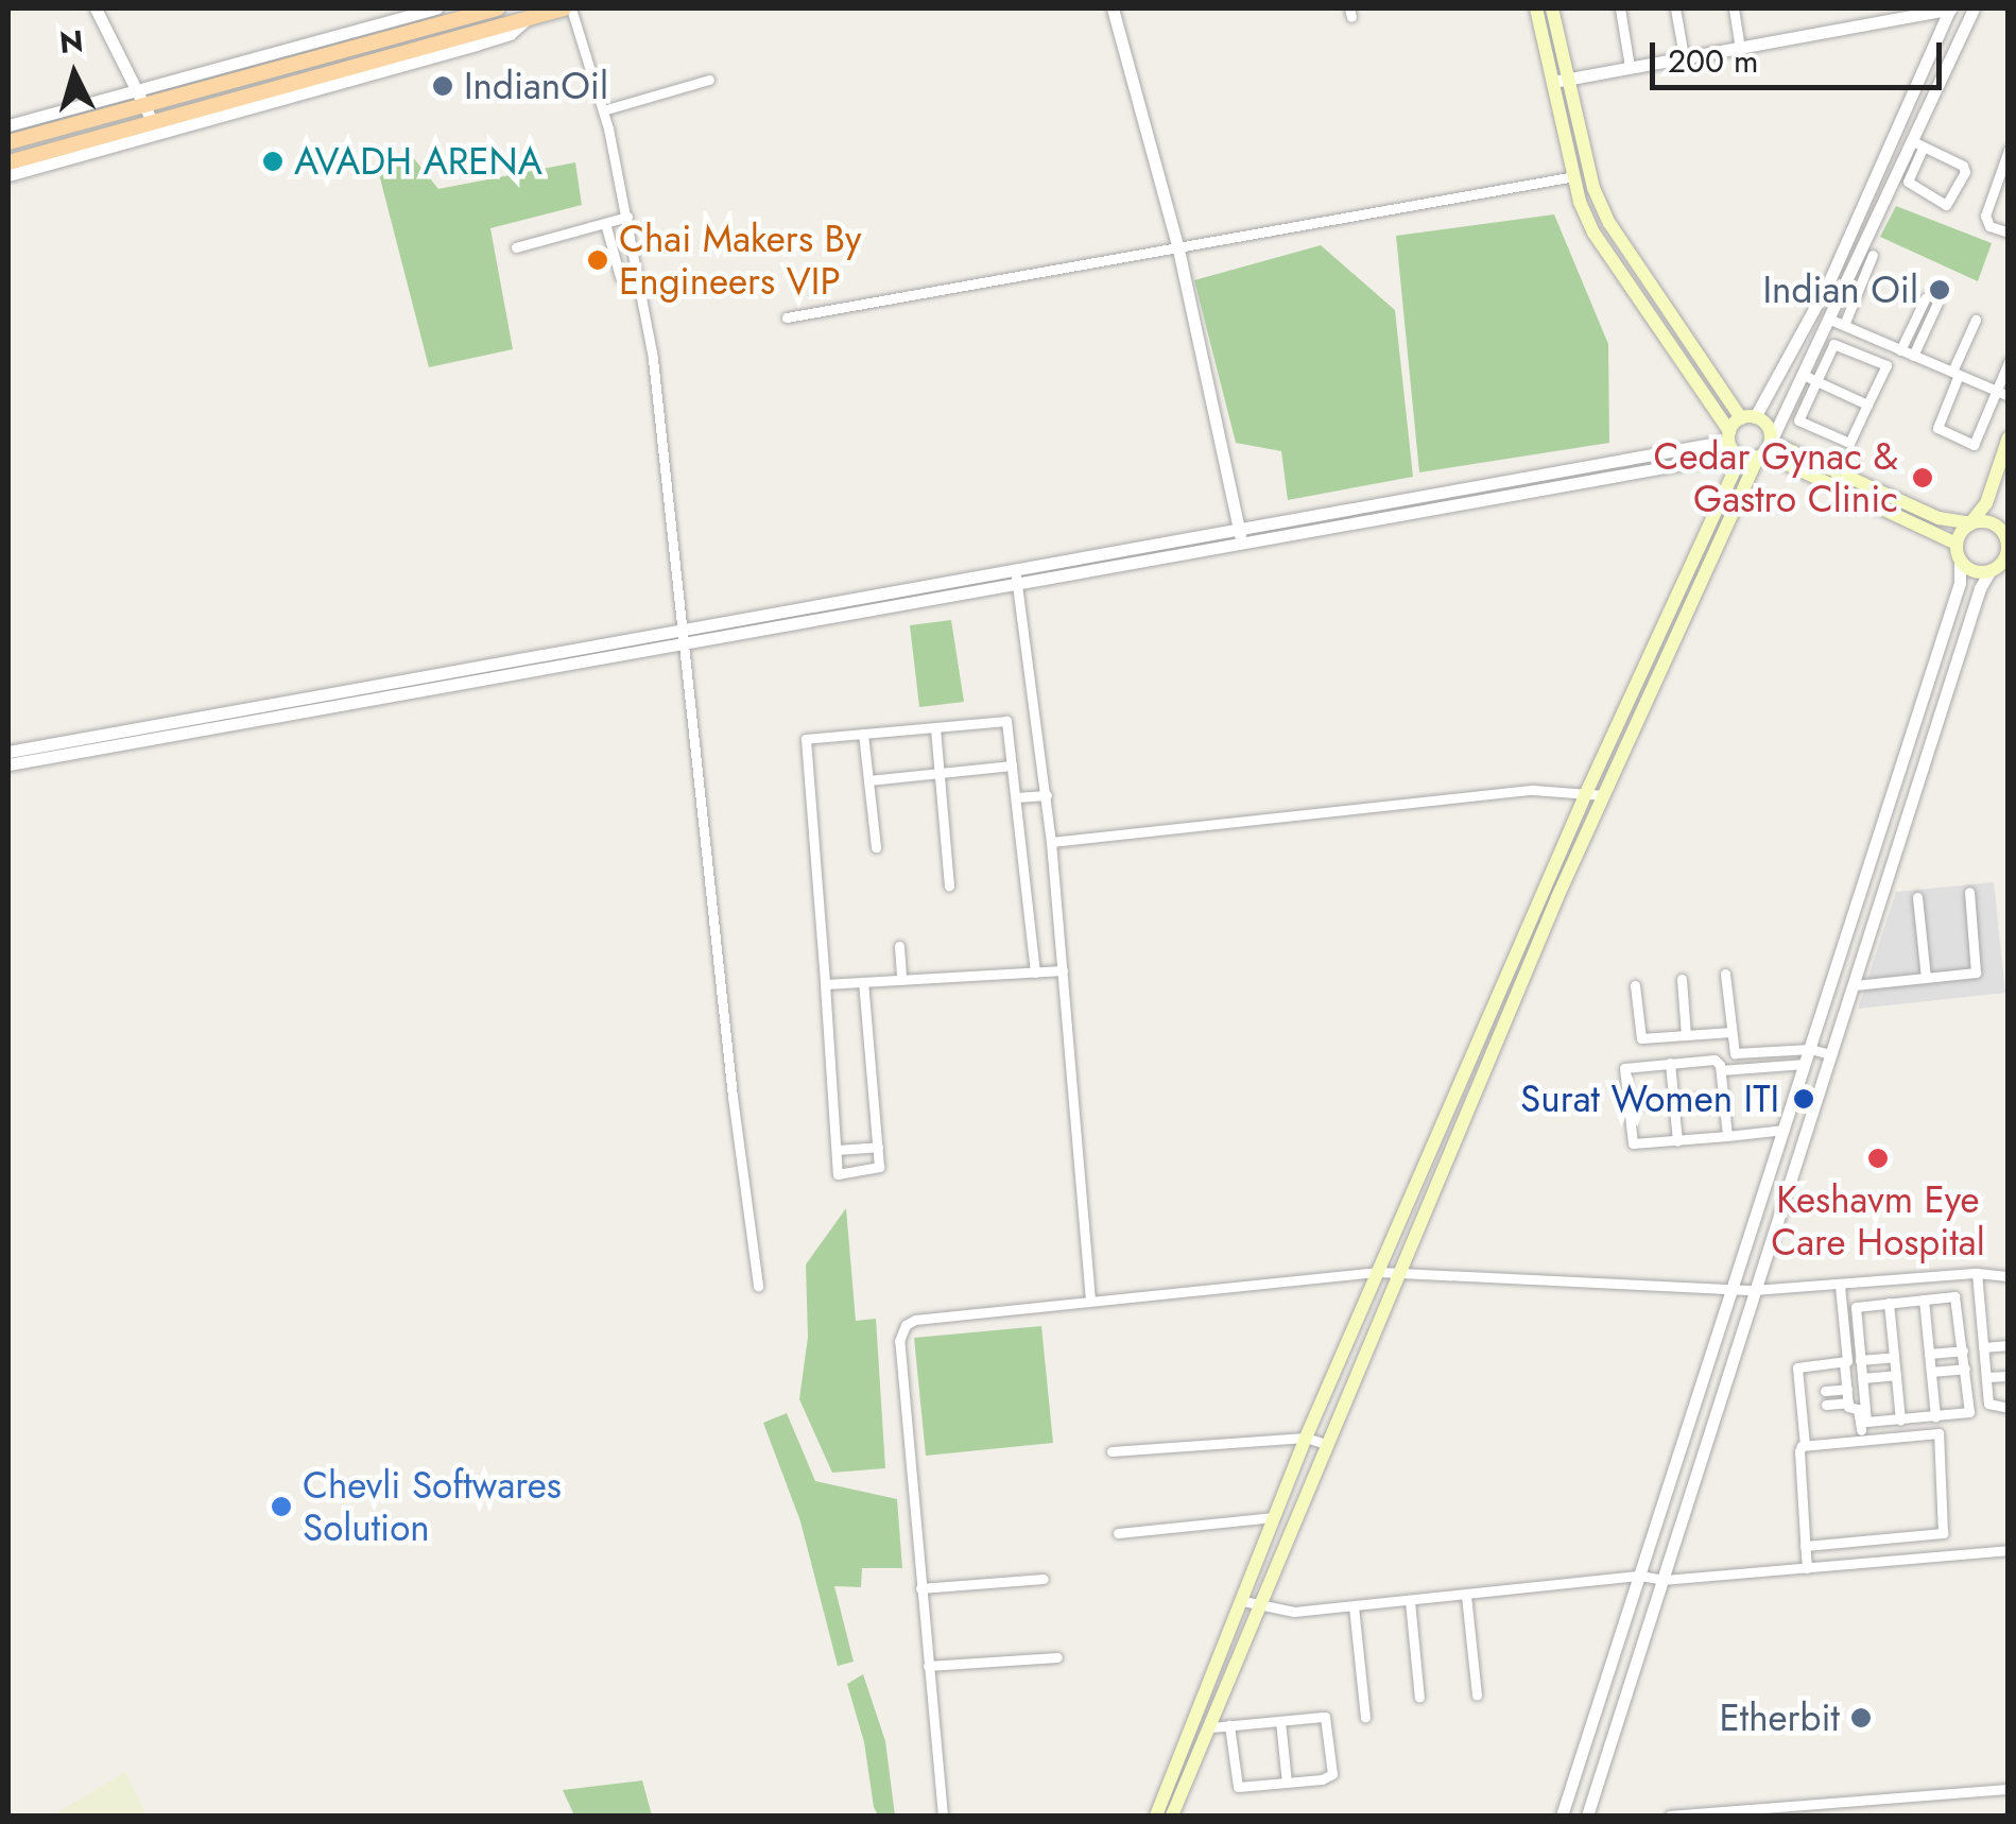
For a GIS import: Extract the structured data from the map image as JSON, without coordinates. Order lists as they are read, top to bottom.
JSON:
{
  "places": [
    "IndianOil",
    "AVADH ARENA",
    "Chai Makers By Engineers VIP",
    "Indian Oil",
    "Cedar Gynac & Gastro Clinic",
    "Surat Women ITI",
    "Keshavm Eye Care Hospital",
    "Chevli Softwares Solution",
    "Etherbit"
  ],
  "scale_bar": "200 m",
  "north": "top"
}
